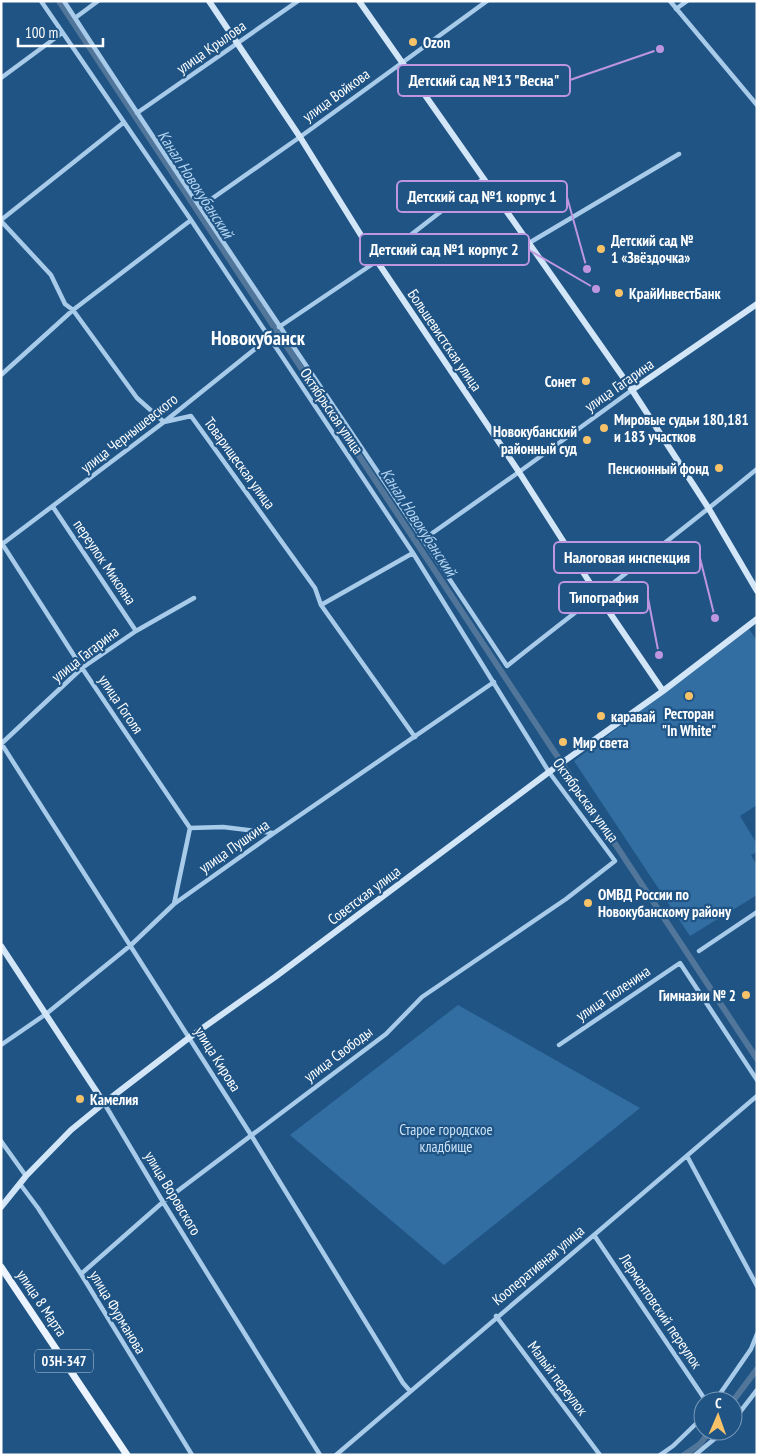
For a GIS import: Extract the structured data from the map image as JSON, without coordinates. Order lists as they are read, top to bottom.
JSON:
{
  "streets": {
    "main road": [
      "Большевистская улица",
      "улица Гагарина",
      "Советская улица",
      "улица Воровского",
      "улица 8 Марта",
      "03Н-347"
    ],
    "street": [
      "улица Крылова",
      "улица Войкова",
      "Октябрьская улица",
      "улица Чернышевского",
      "Товарищеская улица",
      "переулок Микояна",
      "улица Гоголя",
      "улица Пушкина",
      "улица Тюленина",
      "улица Свободы",
      "улица Кирова",
      "Кооперативная улица",
      "Лермонтовский переулок",
      "улица Фурманова",
      "Малый переулок"
    ]
  },
  "crossings": [
    ["улица Крылова", "Большевистская улица"],
    ["улица Крылова", "Октябрьская улица"],
    ["улица Войкова", "Большевистская улица"],
    ["улица Войкова", "Октябрьская улица"],
    ["Большевистская улица", "улица Гагарина"],
    ["Большевистская улица", "Октябрьская улица"],
    ["Большевистская улица", "Советская улица"],
    ["улица Гагарина", "Октябрьская улица"],
    ["улица Гагарина", "переулок Микояна"],
    ["улица Гагарина", "улица Гоголя"],
    ["улица Гагарина", "улица Кирова"],
    ["Октябрьская улица", "улица Чернышевского"],
    ["Октябрьская улица", "улица Пушкина"],
    ["Октябрьская улица", "Советская улица"],
    ["Октябрьская улица", "улица Свободы"],
    ["улица Чернышевского", "Товарищеская улица"],
    ["улица Чернышевского", "переулок Микояна"],
    ["улица Чернышевского", "улица Гоголя"],
    ["Товарищеская улица", "улица Пушкина"],
    ["улица Пушкина", "улица Кирова"],
    ["улица Пушкина", "улица Воровского"],
    ["Советская улица", "улица Кирова"],
    ["Советская улица", "улица Воровского"],
    ["Советская улица", "улица Фурманова"],
    ["улица Свободы", "улица Кирова"],
    ["улица Свободы", "улица Воровского"],
    ["улица Свободы", "улица Фурманова"],
    ["улица Кирова", "Кооперативная улица"],
    ["Кооперативная улица", "Лермонтовский переулок"],
    ["Кооперативная улица", "Малый переулок"]
  ],
  "districts": ["Новокубанск"],
  "water": ["Канал Новокубанский"],
  "parks": ["Старое городское кладбище"],
  "places": [
    "Ozon",
    "Детский сад №13 \"Весна\"",
    "Детский сад № 1 «Звёздочка»",
    "Детский сад №1 корпус 1",
    "Детский сад №1 корпус 2",
    "КрайИнвестБанк",
    "Сонет",
    "Мировые судьи 180,181 и 183 участков",
    "Новокубанский районный суд",
    "Пенсионный фонд",
    "Налоговая инспекция",
    "Типография",
    "Ресторан \"In White\"",
    "каравай",
    "Мир света",
    "ОМВД России по Новокубанскому району",
    "Гимназии № 2",
    "Камелия"
  ],
  "scale_bar": "100 m",
  "north": "top"
}
